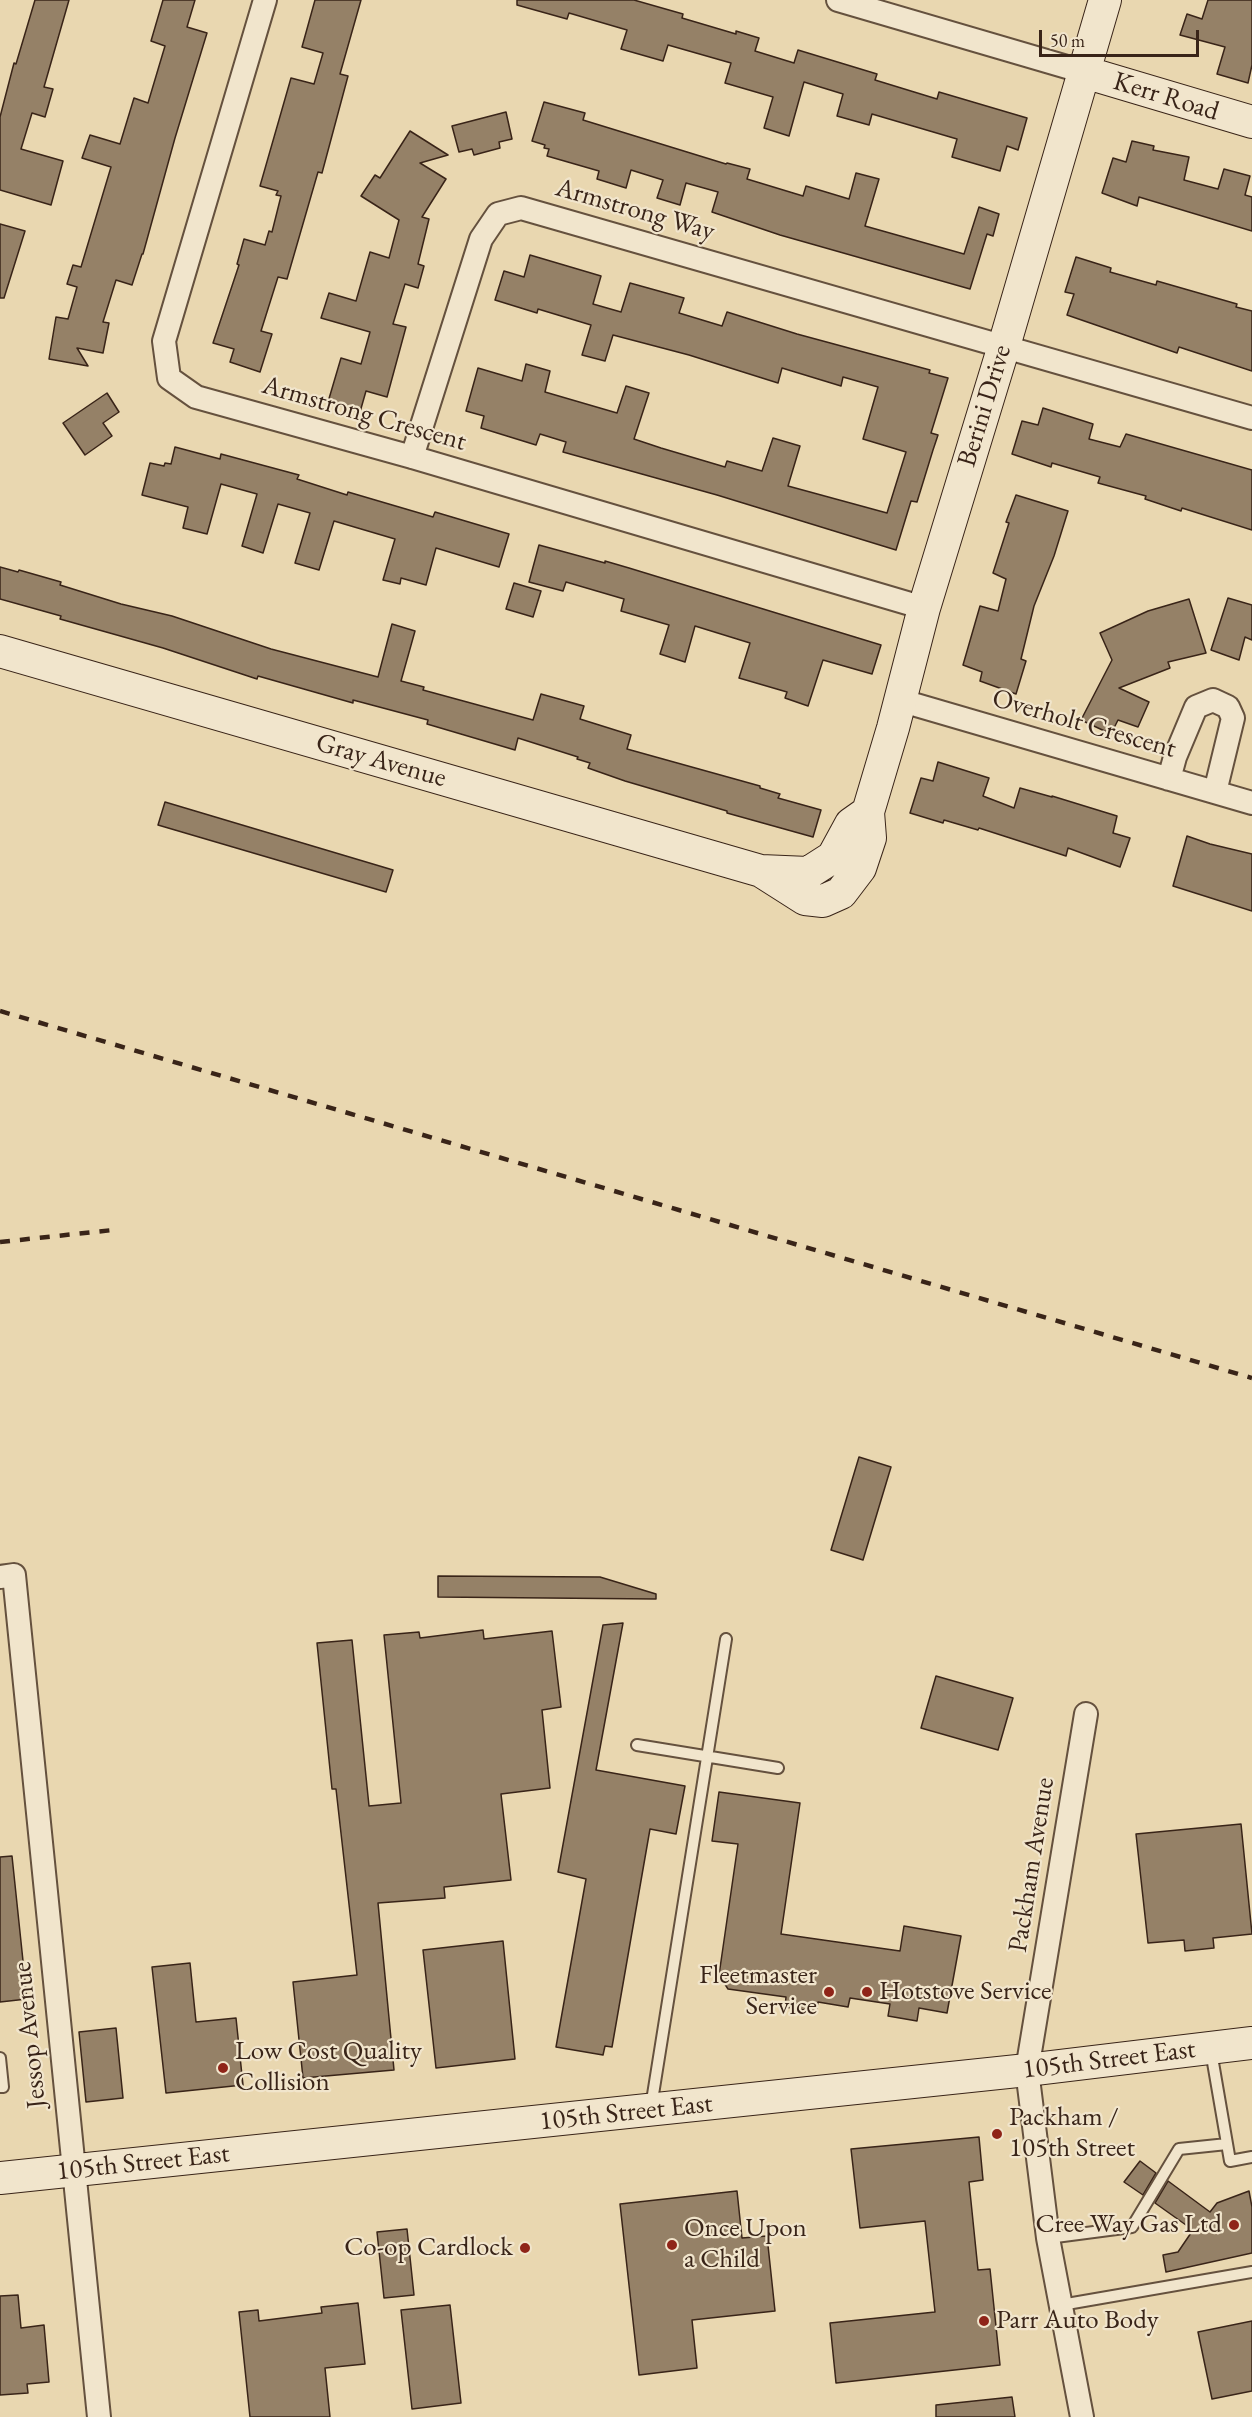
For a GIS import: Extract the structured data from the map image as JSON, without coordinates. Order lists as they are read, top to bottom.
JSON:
{
  "streets": {
    "street": [
      "Kerr Road",
      "Armstrong Way",
      "Berini Drive",
      "Armstrong Crescent",
      "Overholt Crescent",
      "Gray Avenue",
      "Packham Avenue",
      "Jessop Avenue",
      "105th Street East"
    ]
  },
  "crossings": [
    ["Kerr Road", "Berini Drive"],
    ["Armstrong Way", "Berini Drive"],
    ["Armstrong Way", "Armstrong Crescent"],
    ["Berini Drive", "Armstrong Crescent"],
    ["Berini Drive", "Overholt Crescent"],
    ["Berini Drive", "Gray Avenue"],
    ["Packham Avenue", "105th Street East"],
    ["Jessop Avenue", "105th Street East"]
  ],
  "places": [
    "Fleetmaster Service",
    "Hotstove Service",
    "Low Cost Quality Collision",
    "Packham / 105th Street",
    "Cree Way Gas Ltd",
    "Once Upon a Child",
    "Co-op Cardlock",
    "Parr Auto Body"
  ],
  "scale_bar": "50 m"
}
